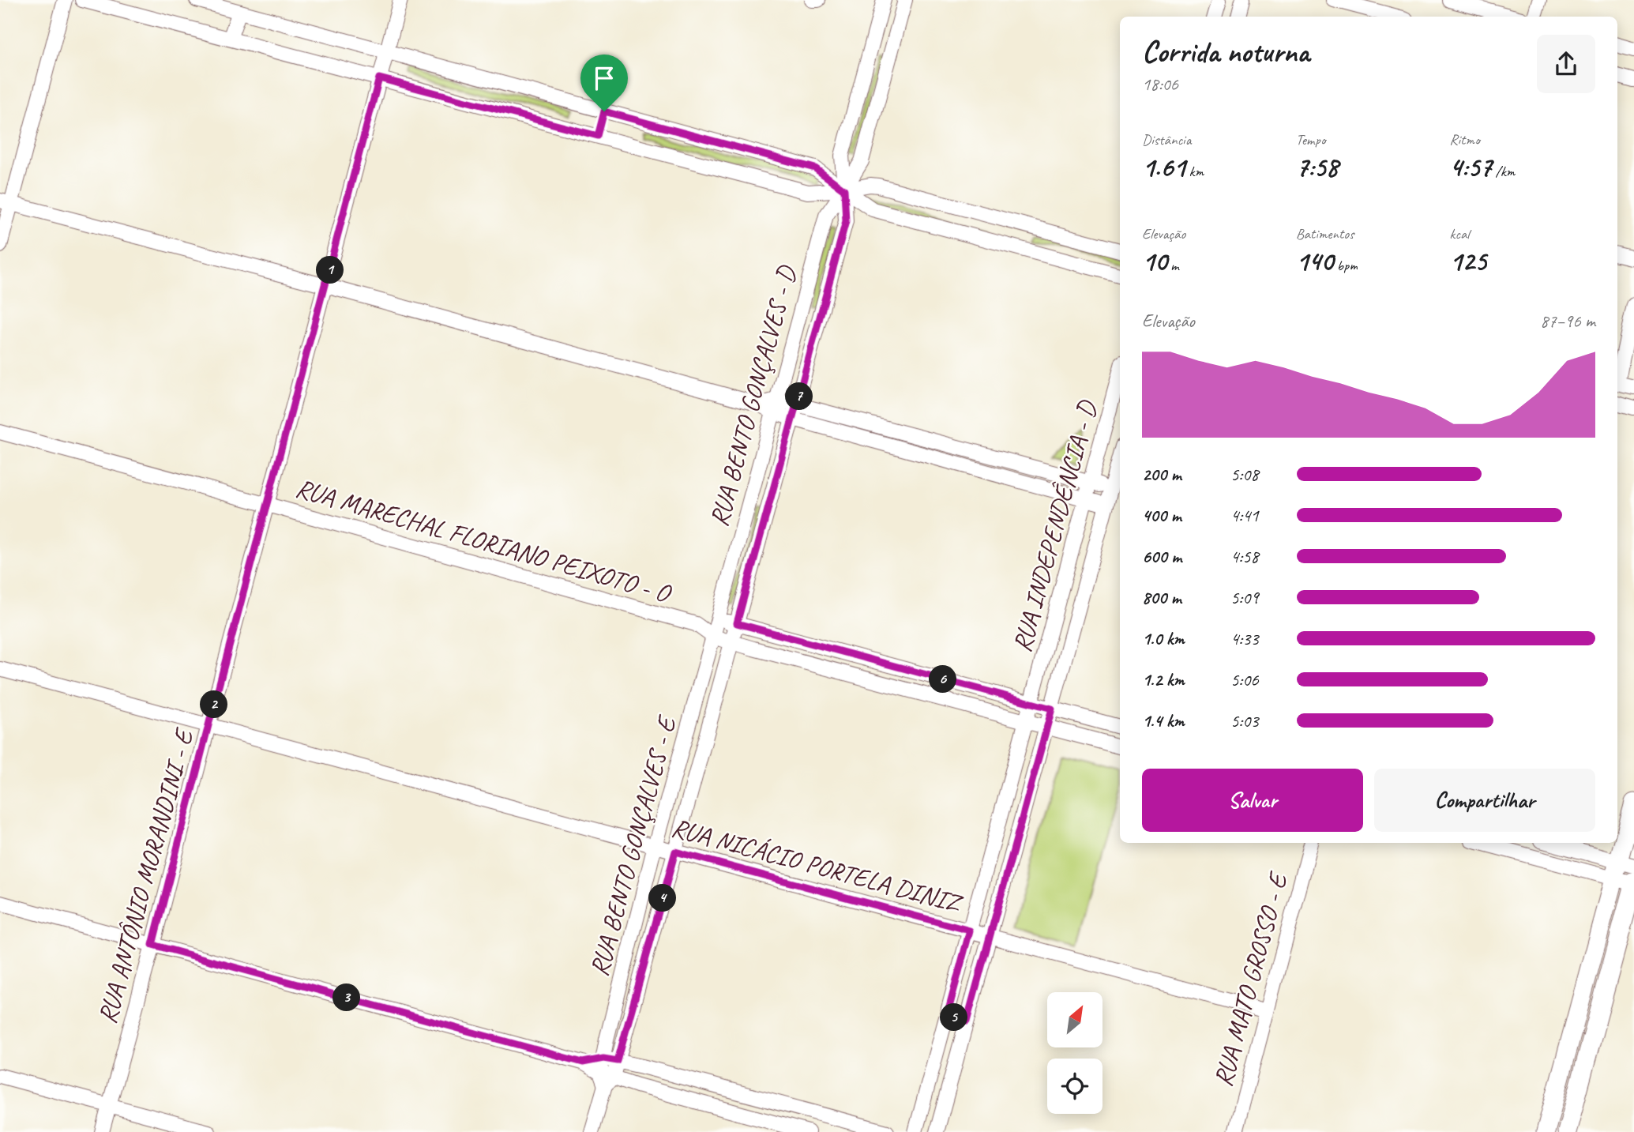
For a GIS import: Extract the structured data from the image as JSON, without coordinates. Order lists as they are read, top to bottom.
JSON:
{
  "streets": {
    "street": [
      "RUA BENTO GONÇALVES - D",
      "RUA INDEPENDÊNCIA - D",
      "RUA MARECHAL FLORIANO PEIXOTO - O",
      "RUA BENTO GONÇALVES - E",
      "RUA NICÁCIO PORTELA DINIZ",
      "RUA ANTÔNIO MORANDINI - E",
      "RUA MATO GROSSO - E"
    ]
  },
  "crossings": [
    ["RUA BENTO GONÇALVES - D", "RUA MARECHAL FLORIANO PEIXOTO - O"],
    ["RUA BENTO GONÇALVES - D", "RUA BENTO GONÇALVES - E"],
    ["RUA INDEPENDÊNCIA - D", "RUA MARECHAL FLORIANO PEIXOTO - O"],
    ["RUA INDEPENDÊNCIA - D", "RUA NICÁCIO PORTELA DINIZ"],
    ["RUA MARECHAL FLORIANO PEIXOTO - O", "RUA BENTO GONÇALVES - E"],
    ["RUA MARECHAL FLORIANO PEIXOTO - O", "RUA ANTÔNIO MORANDINI - E"],
    ["RUA BENTO GONÇALVES - E", "RUA NICÁCIO PORTELA DINIZ"],
    ["RUA NICÁCIO PORTELA DINIZ", "RUA ANTÔNIO MORANDINI - E"],
    ["RUA NICÁCIO PORTELA DINIZ", "RUA MATO GROSSO - E"]
  ],
  "north": "top right",
  "page": {
    "heading": ["Corrida noturna", "18:06"],
    "stats": [
      ["Distância", "1.61 km"],
      ["Tempo", "7:58"],
      ["Ritmo", "4:57 /km"],
      ["Elevação", "10 m"],
      ["Batimentos", "140 bpm"],
      ["kcal", "125"]
    ],
    "pins": [
      "1",
      "7",
      "6",
      "2",
      "4",
      "3",
      "5"
    ],
    "chart": ["Elevação", "87–96 m"],
    "list": [
      {
        "name": "200 m",
        "note": "5:08"
      },
      {
        "name": "400 m",
        "note": "4:41"
      },
      {
        "name": "600 m",
        "note": "4:58"
      },
      {
        "name": "800 m",
        "note": "5:09"
      },
      {
        "name": "1.0 km",
        "note": "4:33"
      },
      {
        "name": "1.2 km",
        "note": "5:06"
      },
      {
        "name": "1.4 km",
        "note": "5:03"
      }
    ],
    "buttons": ["Salvar", "Compartilhar"]
  }
}
